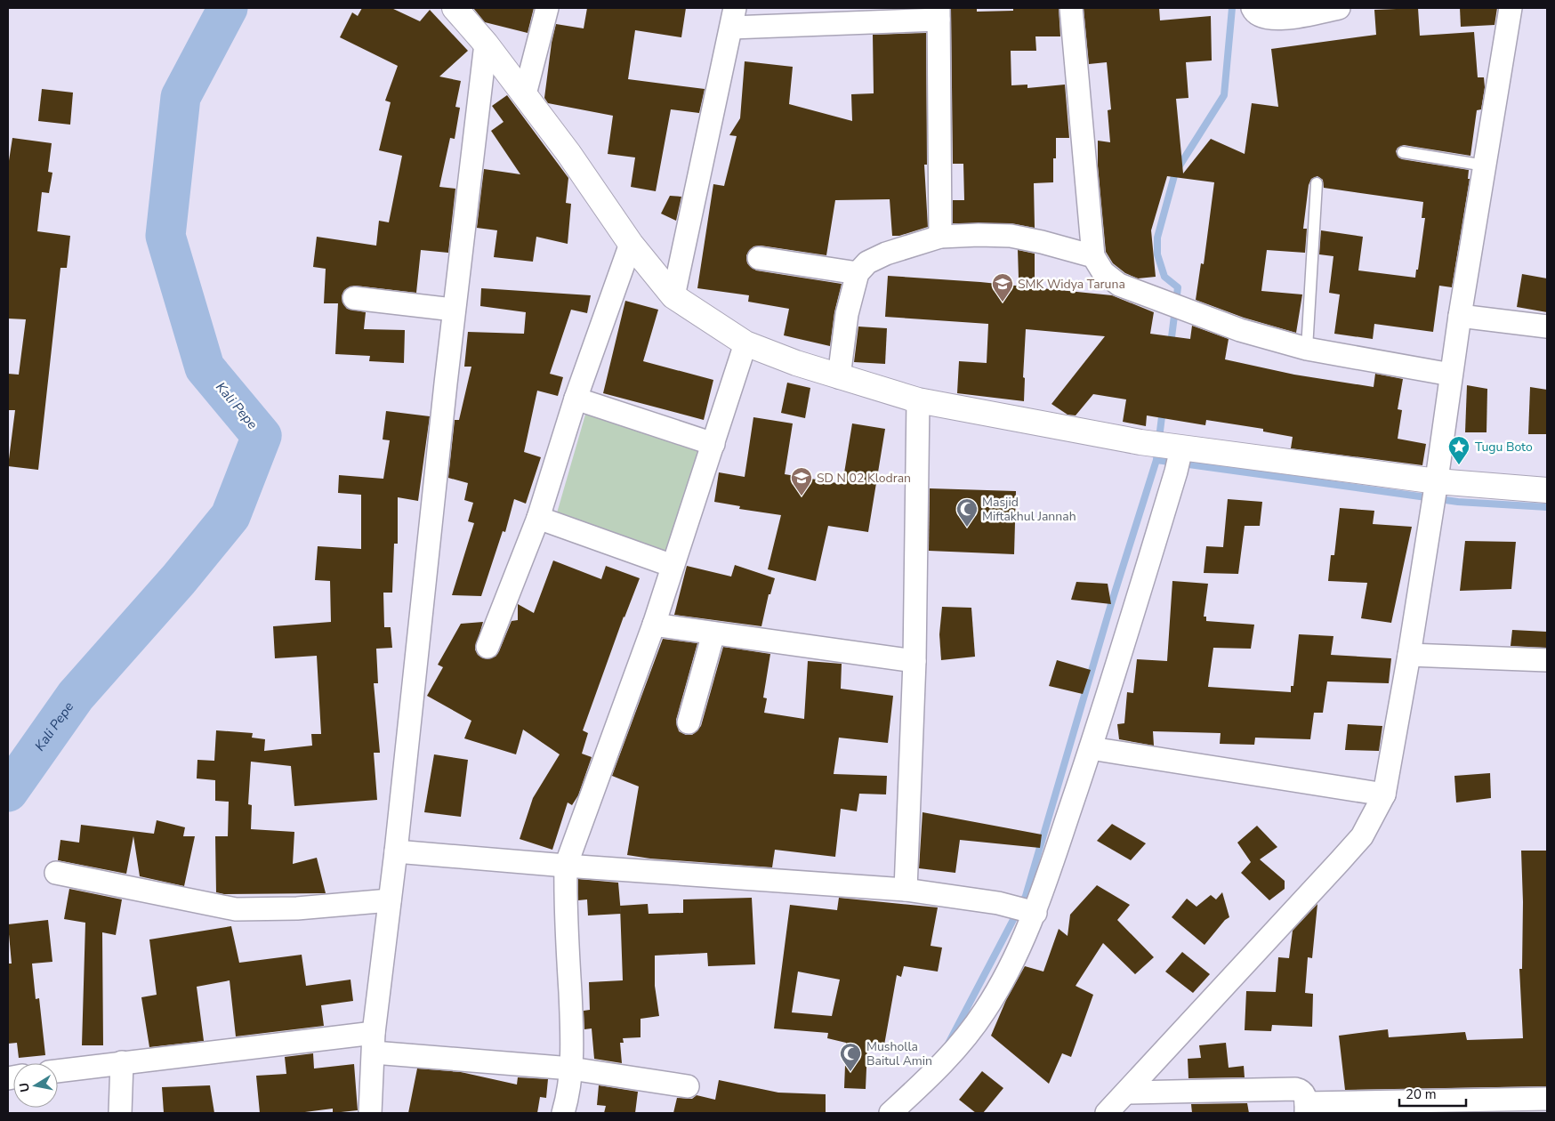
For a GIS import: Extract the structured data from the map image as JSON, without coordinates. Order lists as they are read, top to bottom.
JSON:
{
  "water": ["Kali Pepe"],
  "places": {
    "school or university": ["SMK Widya Taruna", "SD N 02 Klodran"],
    "place": ["Tugu Boto"],
    "mosque": ["Masjid Miftakhul Jannah", "Musholla Baitul Amin"]
  },
  "scale_bar": "20 m",
  "north": "left"
}
